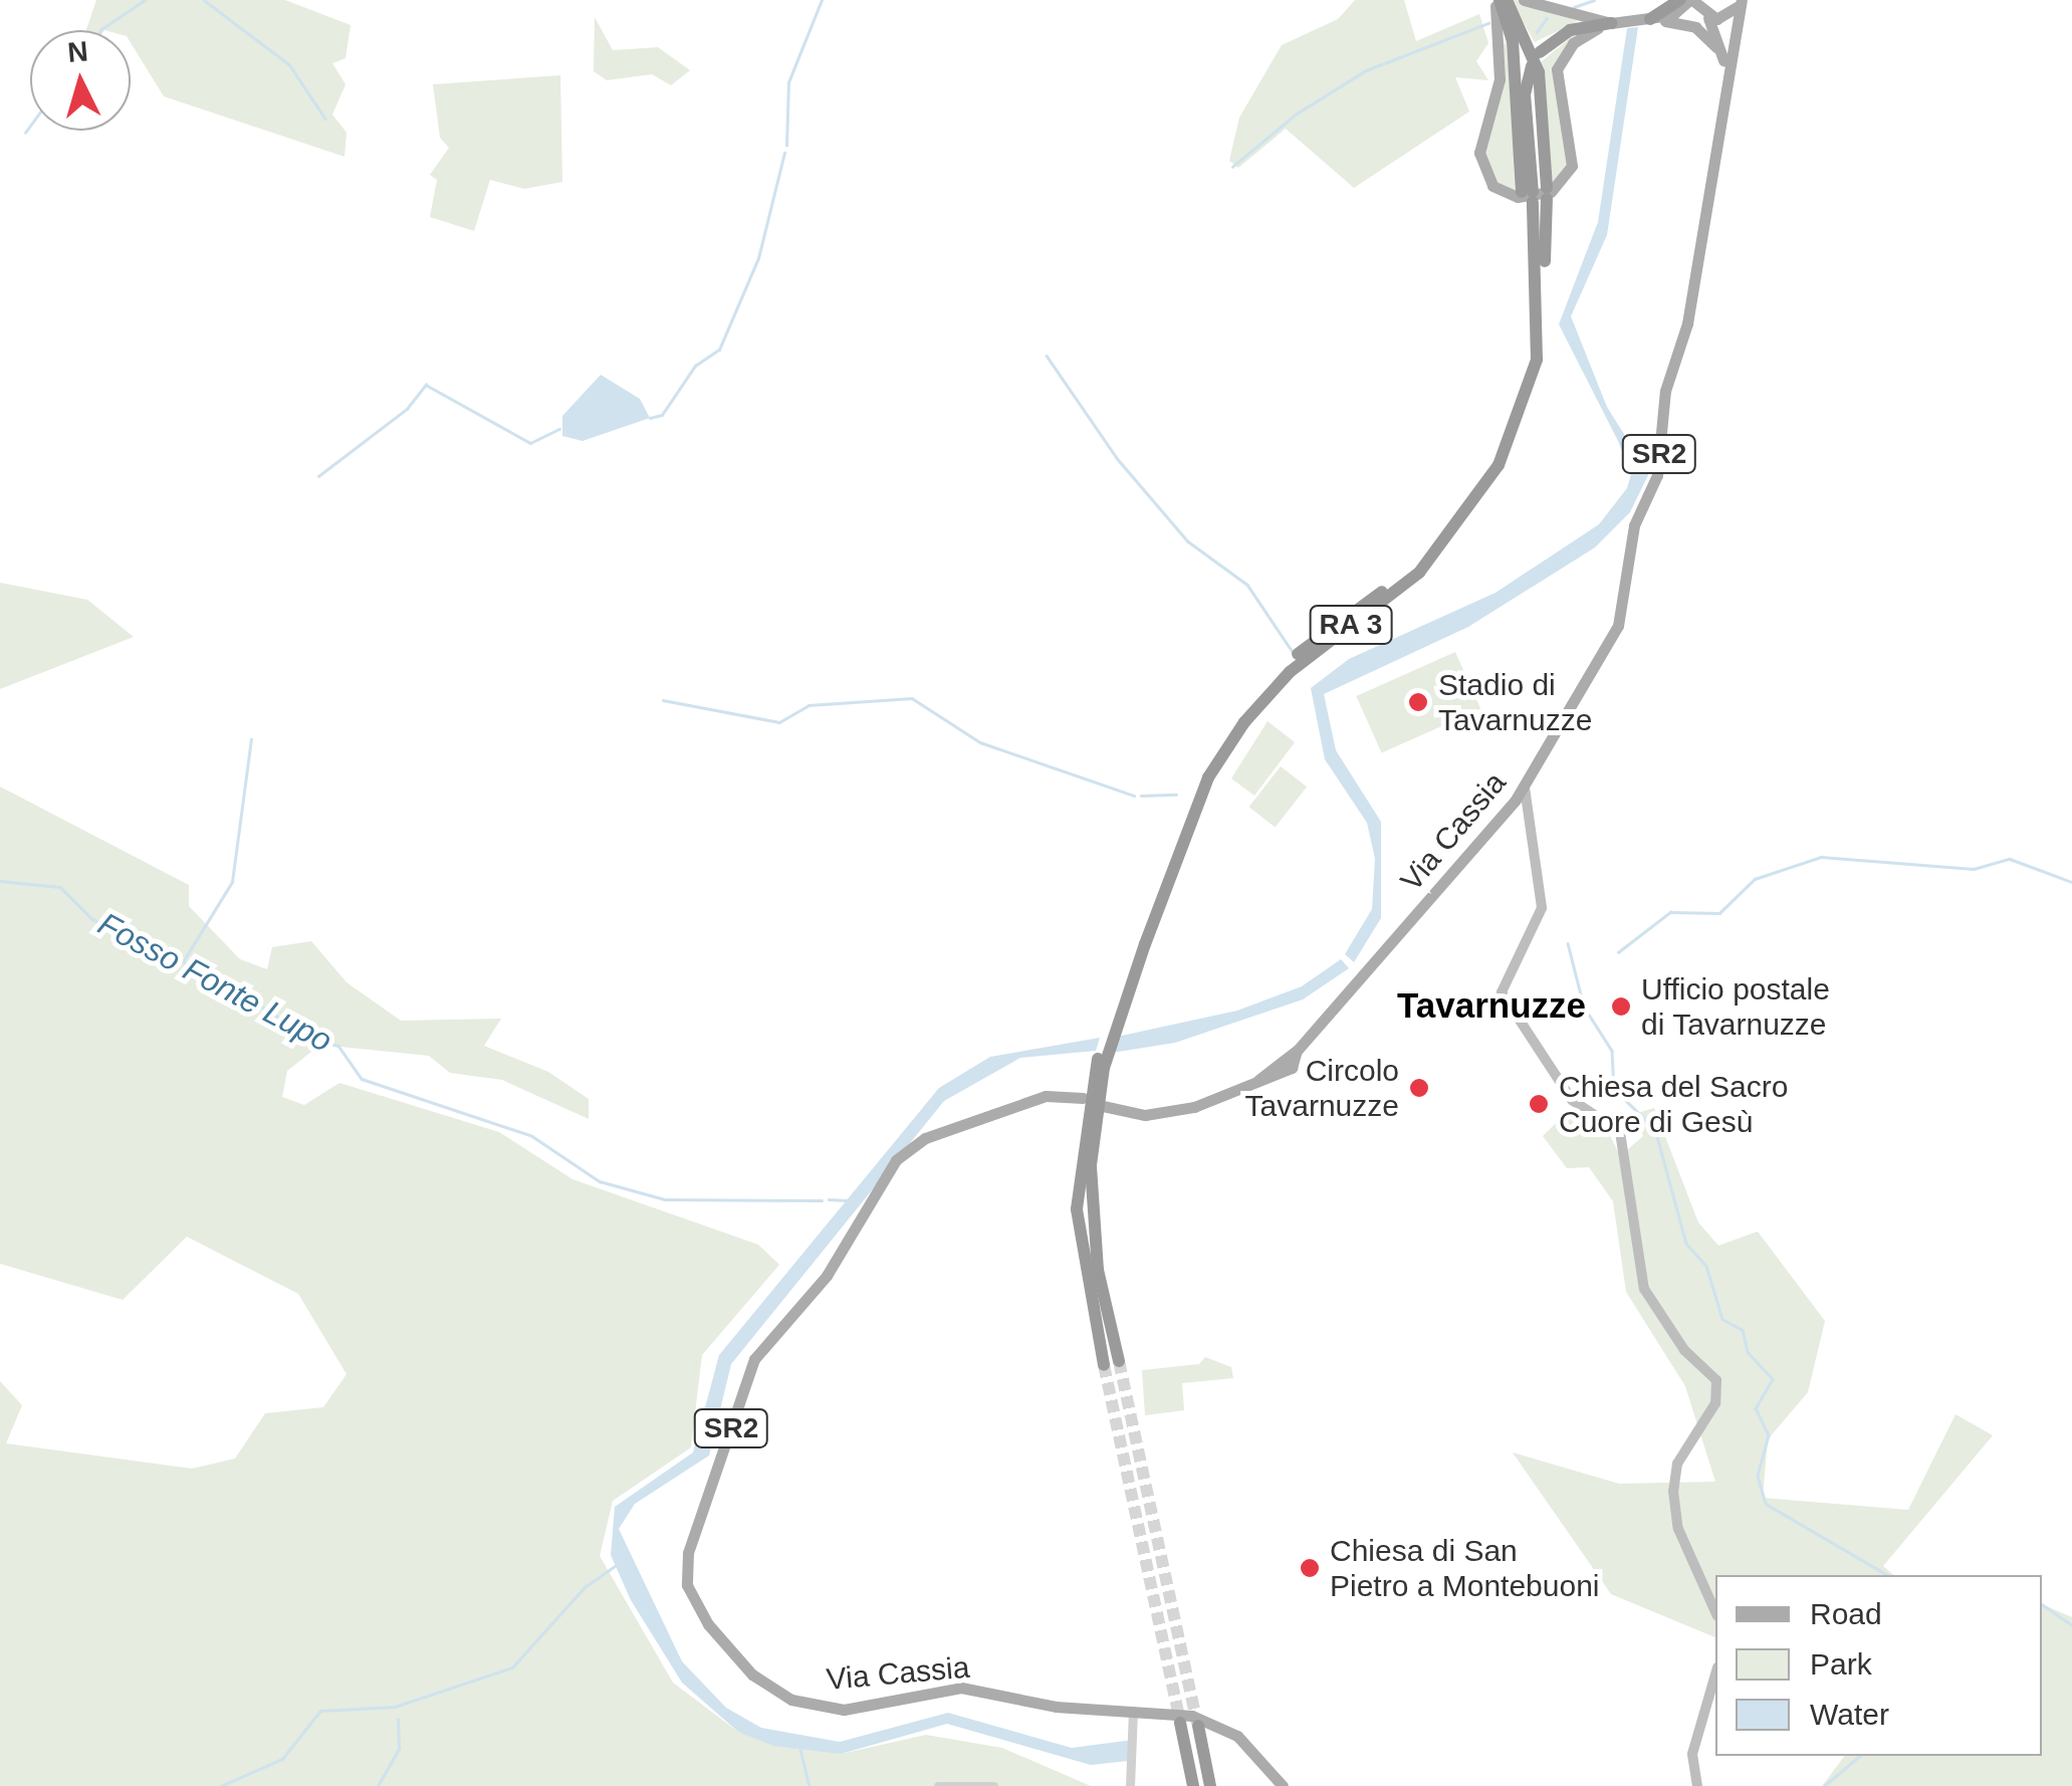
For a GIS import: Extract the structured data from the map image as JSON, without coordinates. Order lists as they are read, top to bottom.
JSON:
{
  "streets": {
    "highway": ["RA 3"],
    "main road": ["SR2", "Via Cassia"]
  },
  "districts": ["Tavarnuzze"],
  "water": ["Fosso Fonte Lupo"],
  "places": [
    "Stadio di Tavarnuzze",
    "Ufficio postale di Tavarnuzze",
    "Circolo Tavarnuzze",
    "Chiesa del Sacro Cuore di Gesù",
    "Chiesa di San Pietro a Montebuoni"
  ],
  "legend": ["Road", "Park", "Water"],
  "north": "top"
}
